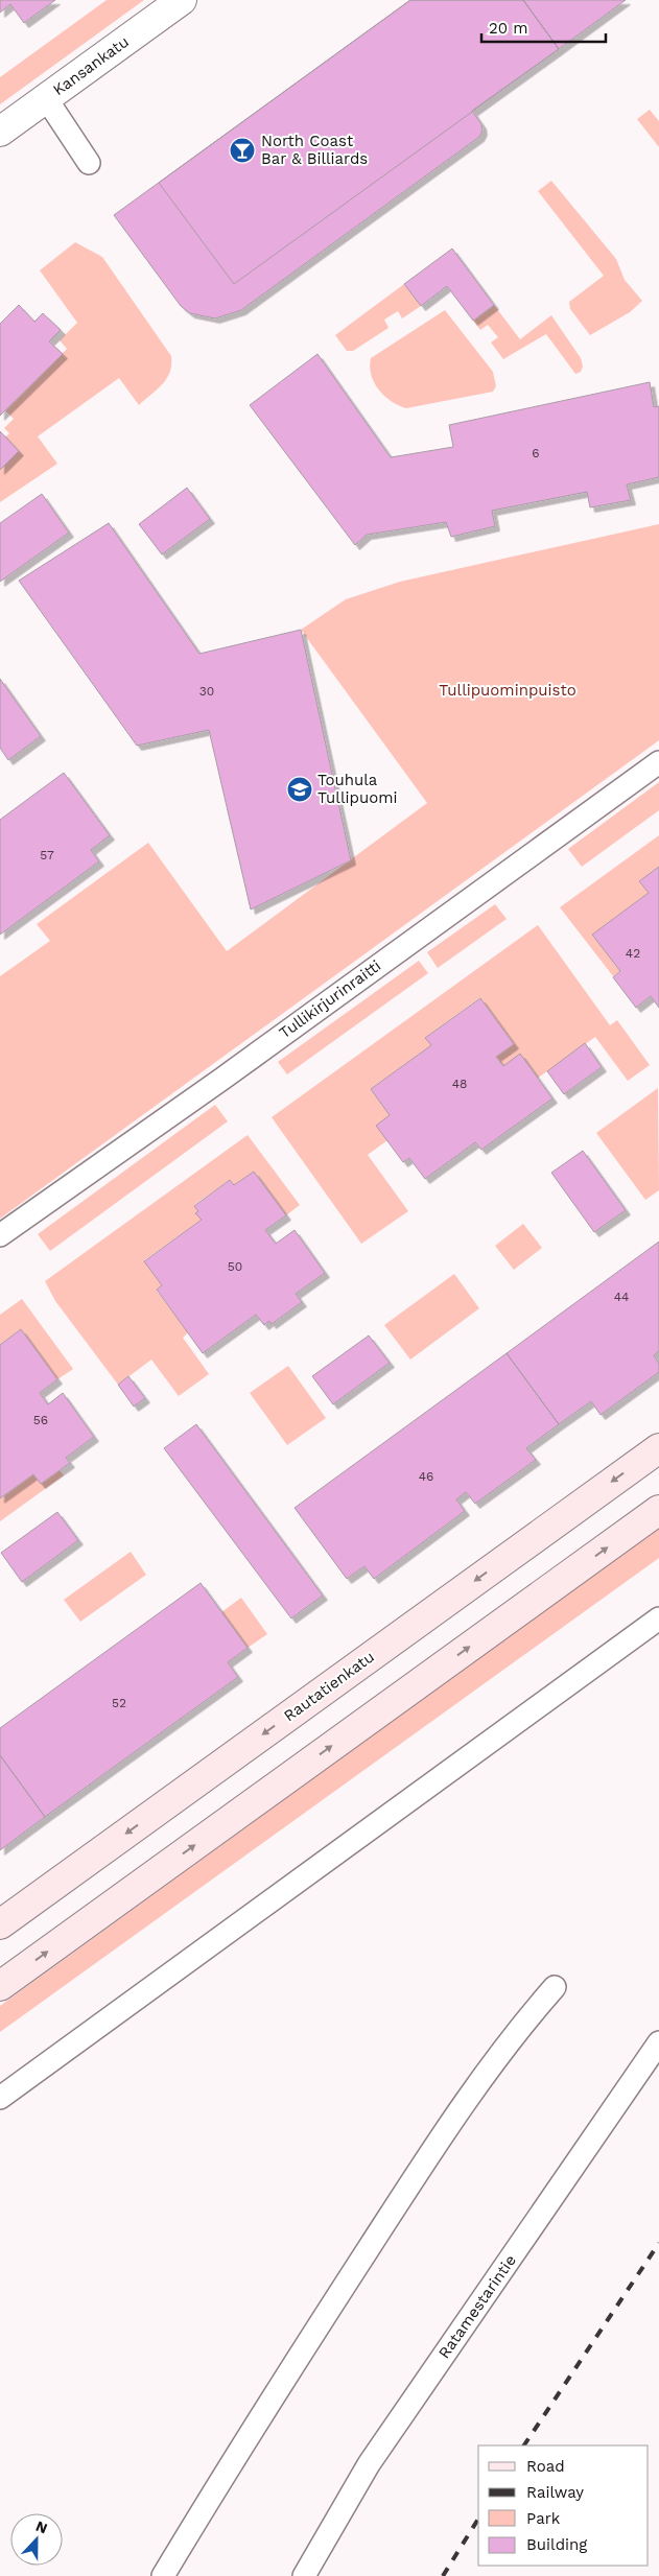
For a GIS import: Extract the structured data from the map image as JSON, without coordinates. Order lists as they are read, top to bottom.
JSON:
{
  "streets": {
    "main road": ["Rautatienkatu"],
    "street": ["Kansankatu"],
    "lane": ["Tullikirjurinraitti", "Ratamestarintie"]
  },
  "parks": ["Tullipuominpuisto"],
  "places": {
    "bar": ["North Coast Bar & Billiards"],
    "school or university": ["Touhula Tullipuomi"]
  },
  "house_numbers": [
    "6",
    "30",
    "57",
    "42",
    "48",
    "50",
    "44",
    "56",
    "46",
    "52"
  ],
  "legend": [
    "Road",
    "Railway",
    "Park",
    "Building"
  ],
  "scale_bar": "20 m",
  "north": "top"
}
